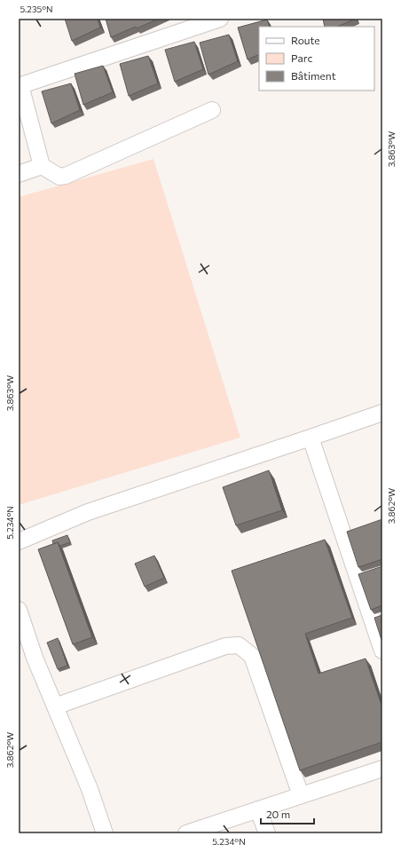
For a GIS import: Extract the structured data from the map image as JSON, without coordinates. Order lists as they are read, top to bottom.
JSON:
{
  "legend": ["Route", "Parc", "Bâtiment"],
  "scale_bar": "20 m",
  "coordinates": [
    "5.235°N",
    "3.863°W",
    "3.862°W",
    "5.234°N"
  ]
}
